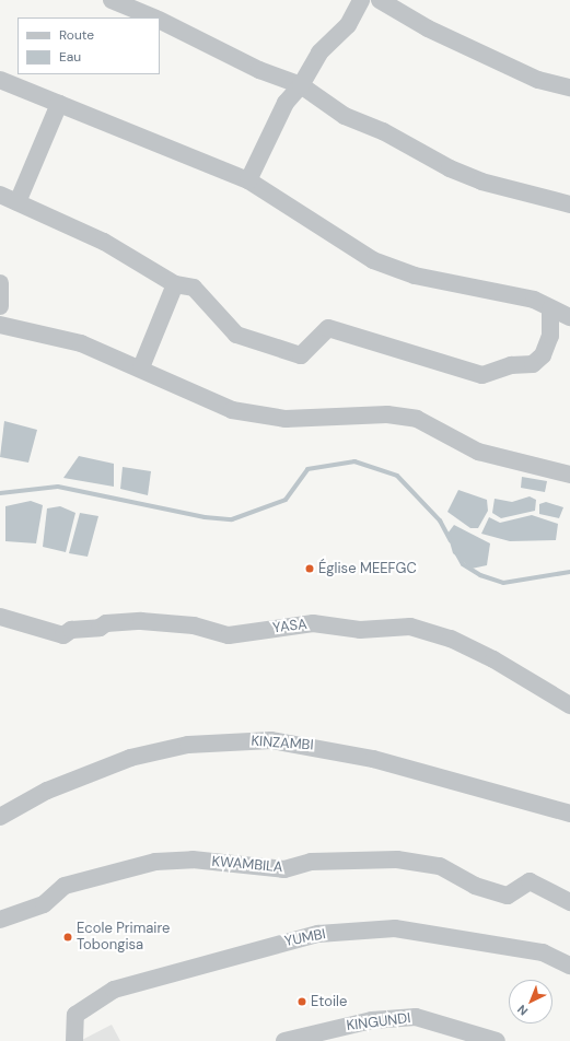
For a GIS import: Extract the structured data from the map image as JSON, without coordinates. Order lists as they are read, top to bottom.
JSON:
{
  "streets": {
    "street": [
      "YASA",
      "KINZAMBI",
      "KWAMBILA",
      "YUMBI",
      "KINGUNDI"
    ]
  },
  "places": ["Église MEEFGC", "Ecole Primaire Tobongisa", "Etoile"],
  "legend": ["Route", "Eau"],
  "north": "bottom left"
}
